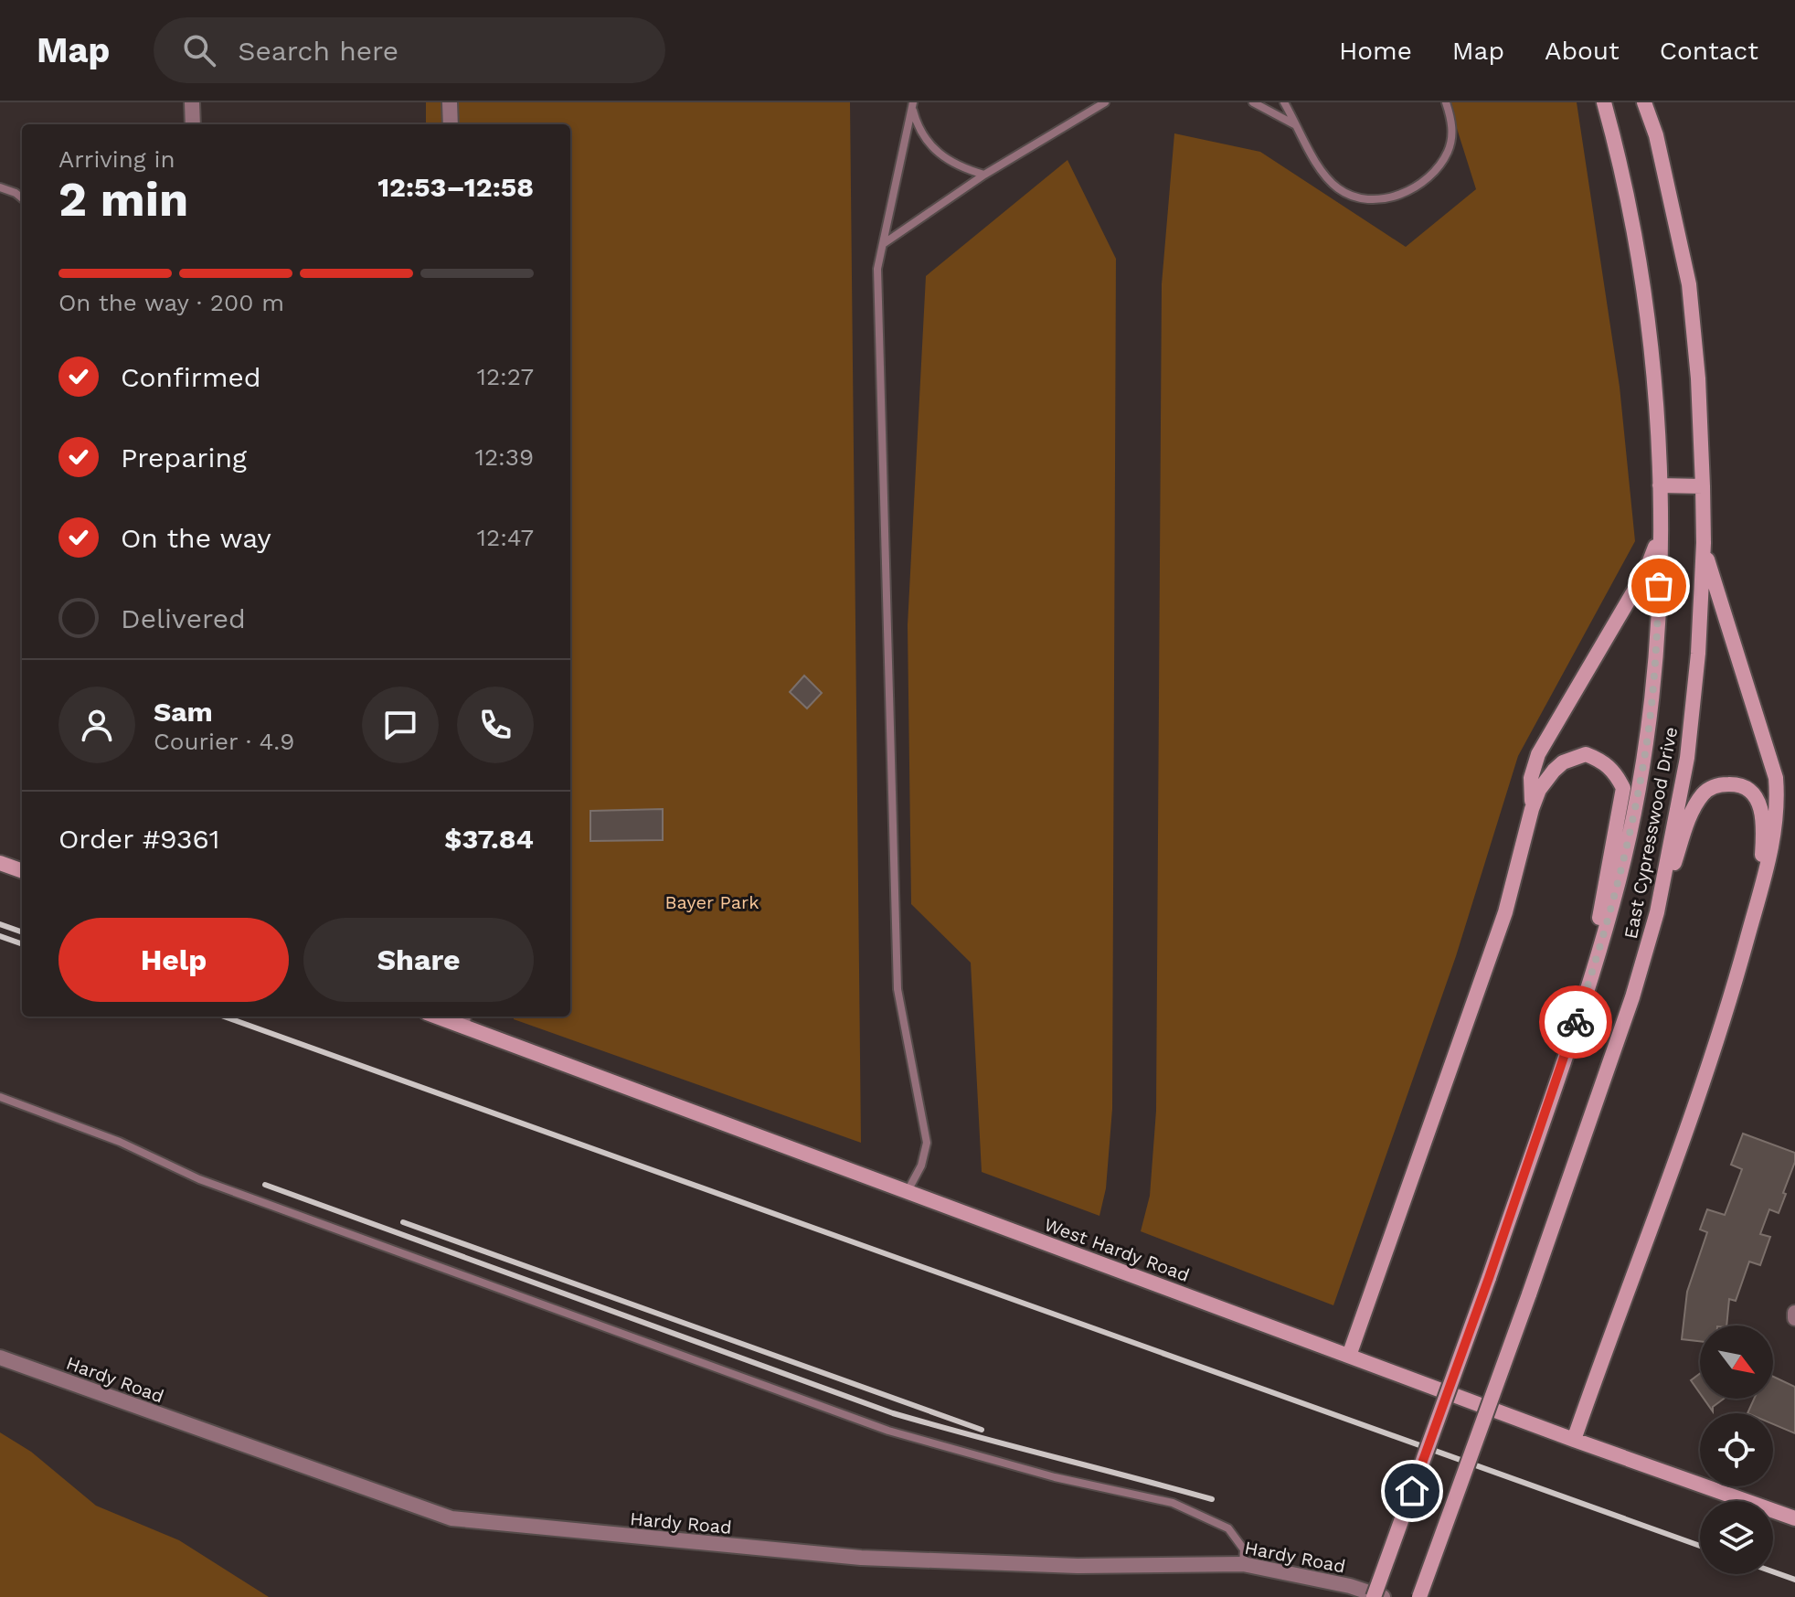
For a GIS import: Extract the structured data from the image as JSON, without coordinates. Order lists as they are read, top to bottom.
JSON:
{
  "streets": {
    "main road": ["East Cypresswood Drive", "West Hardy Road"],
    "street": ["Hardy Road"]
  },
  "parks": ["Bayer Park"],
  "north": "bottom right",
  "page": {
    "header": "Map",
    "search": "Search here",
    "nav": [
      "Home",
      "Map",
      "About",
      "Contact"
    ],
    "heading": ["2 min", "Arriving in", "12:53–12:58"],
    "panel": [
      "Sam",
      "Courier · 4.9",
      "Order #9361",
      "$37.84"
    ],
    "bar": "On the way · 200 m",
    "list": [
      ["Confirmed", "12:27"],
      ["Preparing", "12:39"],
      ["On the way", "12:47"],
      "Delivered"
    ],
    "buttons": ["Help", "Share"]
  }
}
